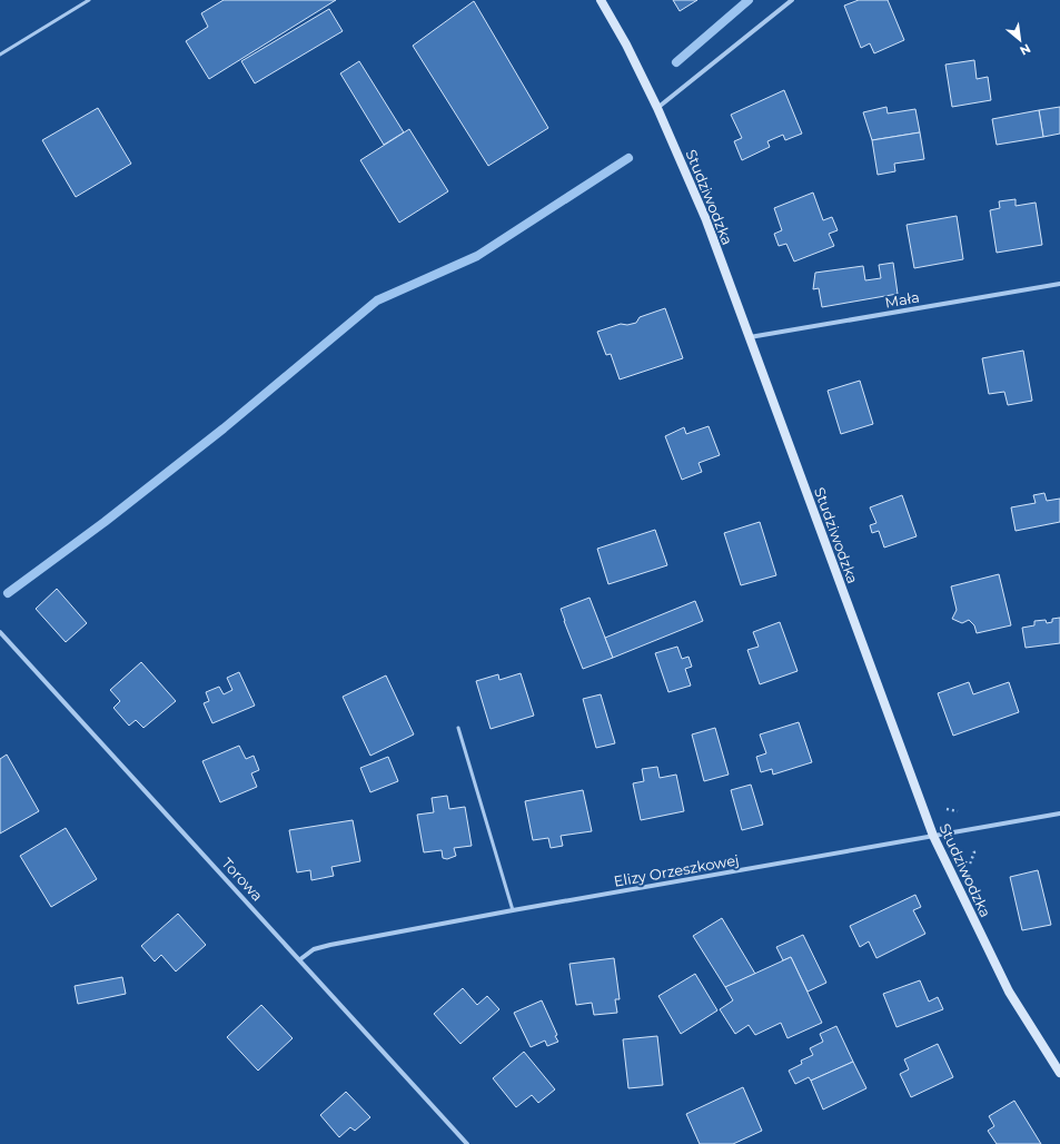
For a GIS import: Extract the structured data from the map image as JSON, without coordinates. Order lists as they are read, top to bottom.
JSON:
{
  "streets": {
    "street": [
      "Studziwodzka",
      "Mała",
      "Elizy Orzeszkowej",
      "Torowa"
    ]
  },
  "crossings": [
    ["Studziwodzka", "Mała"],
    ["Studziwodzka", "Elizy Orzeszkowej"],
    ["Elizy Orzeszkowej", "Torowa"]
  ],
  "north": "bottom right"
}
